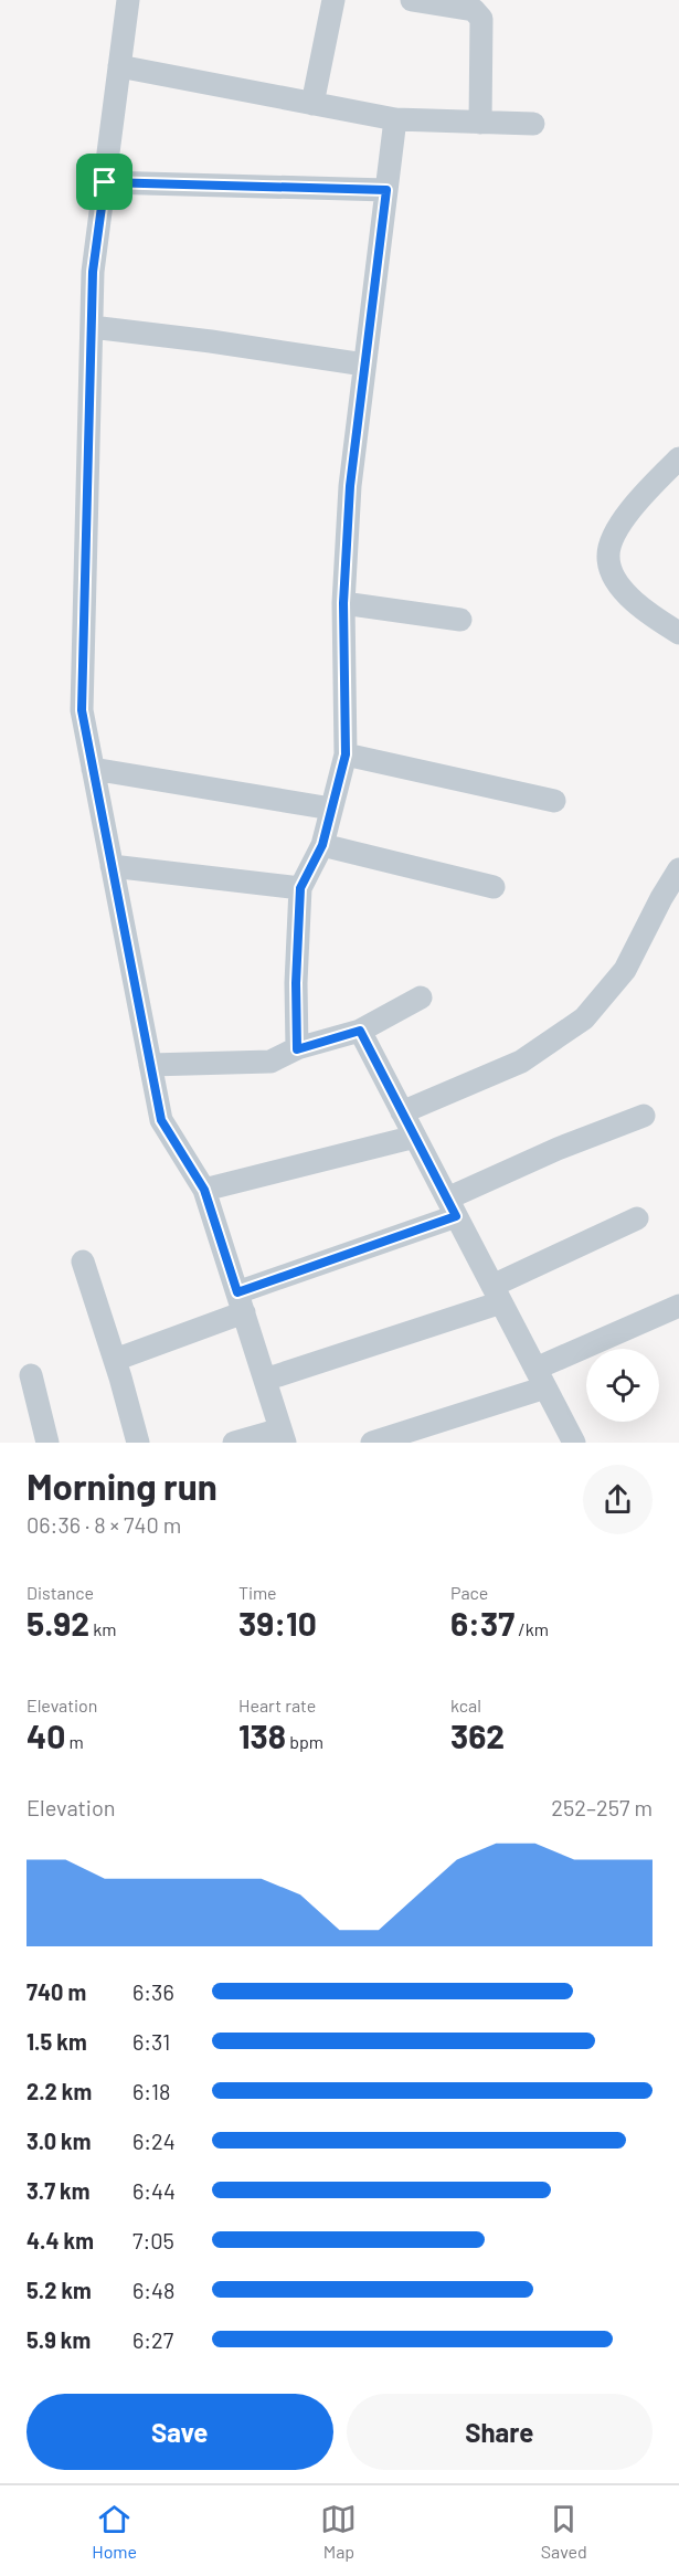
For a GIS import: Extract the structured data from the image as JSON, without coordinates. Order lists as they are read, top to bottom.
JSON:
{
  "page": {
    "heading": ["Morning run", "06:36 · 8 × 740 m"],
    "stats": [
      ["Distance", "5.92 km"],
      ["Time", "39:10"],
      ["Pace", "6:37 /km"],
      ["Elevation", "40 m"],
      ["Heart rate", "138 bpm"],
      ["kcal", "362"]
    ],
    "chart": ["Elevation", "252–257 m"],
    "list": [
      {
        "name": "740 m",
        "note": "6:36"
      },
      {
        "name": "1.5 km",
        "note": "6:31"
      },
      {
        "name": "2.2 km",
        "note": "6:18"
      },
      {
        "name": "3.0 km",
        "note": "6:24"
      },
      {
        "name": "3.7 km",
        "note": "6:44"
      },
      {
        "name": "4.4 km",
        "note": "7:05"
      },
      {
        "name": "5.2 km",
        "note": "6:48"
      },
      {
        "name": "5.9 km",
        "note": "6:27"
      }
    ],
    "buttons": ["Save", "Share"],
    "tabs": ["Home", "Map", "Saved"]
  }
}
